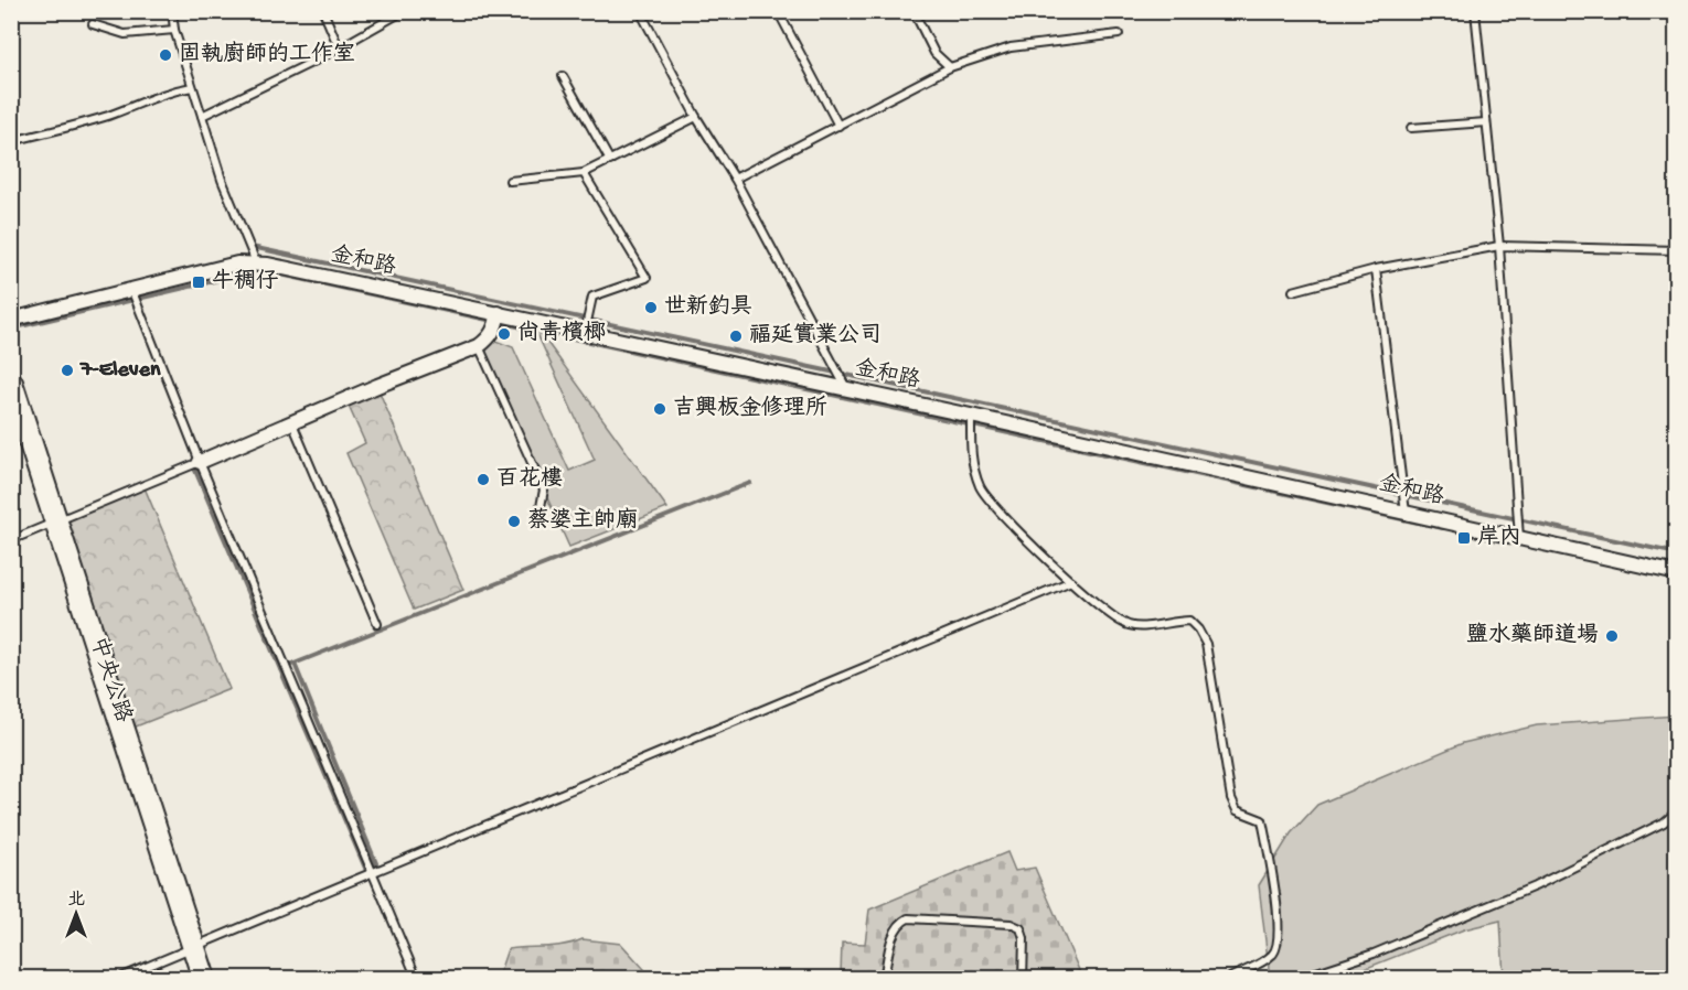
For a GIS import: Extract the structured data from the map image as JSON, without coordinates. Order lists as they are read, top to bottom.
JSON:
{
  "streets": {
    "main road": ["中央公路"],
    "street": ["金和路"]
  },
  "places": {
    "other": [
      "固執廚師的工作室",
      "世新釣具",
      "尚青檳榔",
      "福延實業公司",
      "7-Eleven",
      "吉興板金修理所",
      "百花樓",
      "蔡婆主帥廟",
      "鹽水藥師道場"
    ],
    "transit": ["牛稠仔", "岸內"]
  },
  "north": "top"
}
